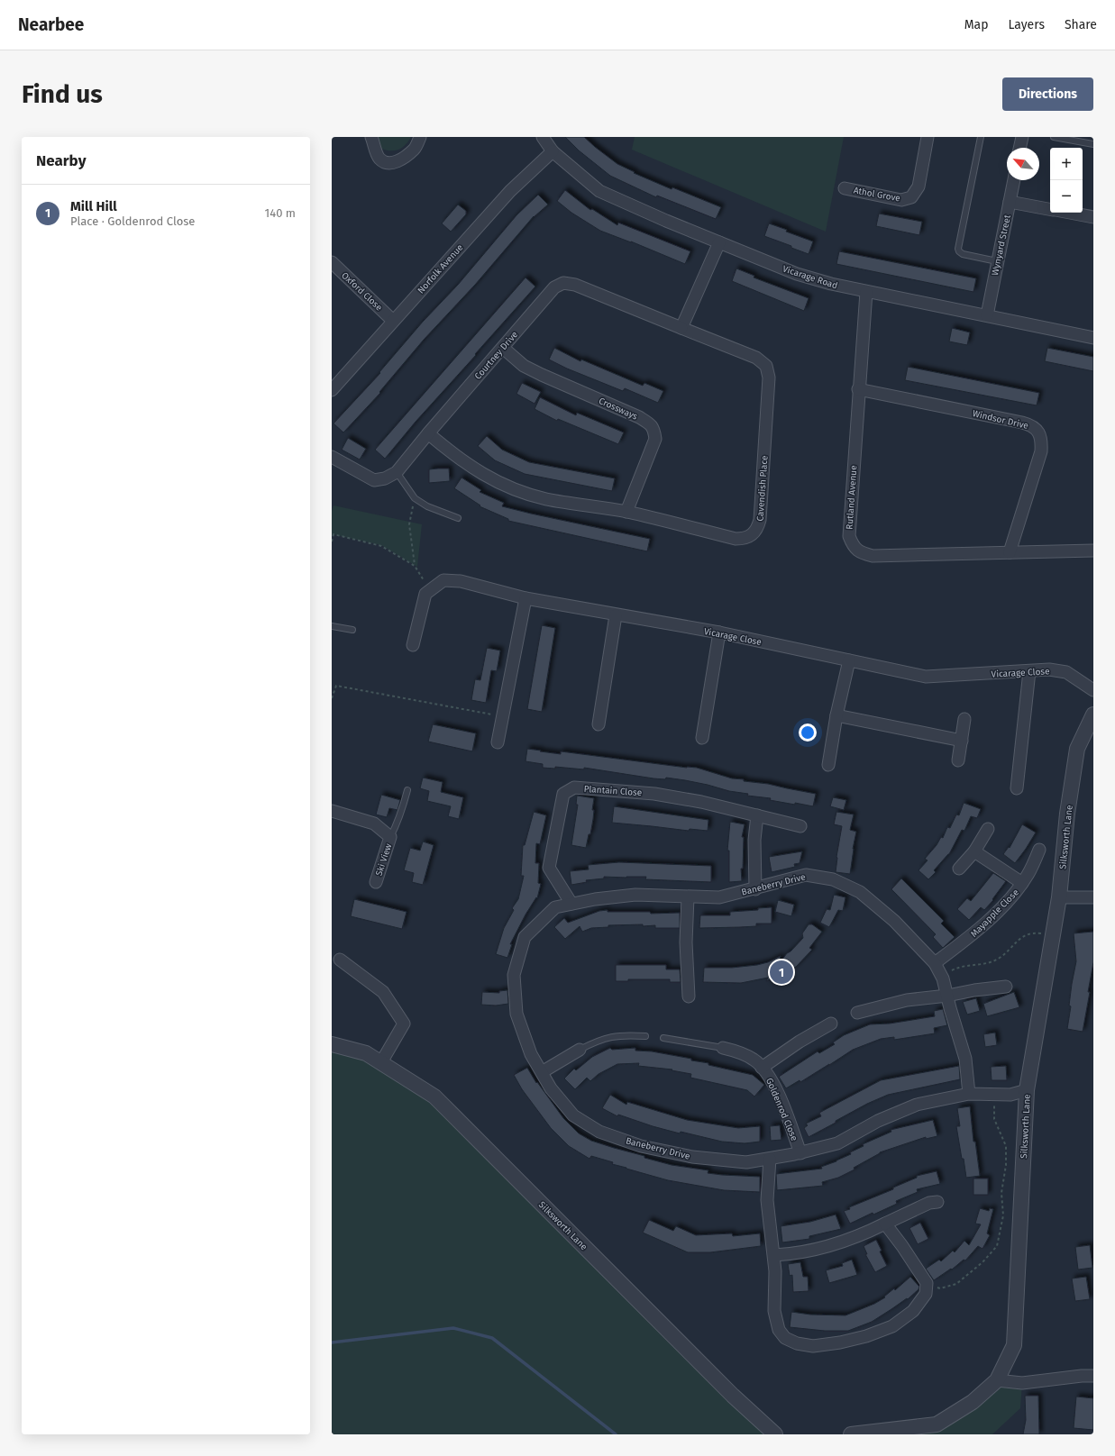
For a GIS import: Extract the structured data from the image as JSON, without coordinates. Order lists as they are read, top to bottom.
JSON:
{
  "streets": {
    "street": [
      "Athol Grove",
      "Wynyard Street",
      "Norfolk Avenue",
      "Vicarage Road",
      "Oxford Close",
      "Courtney Drive",
      "Crossways",
      "Windsor Drive",
      "Cavendish Place",
      "Rutland Avenue",
      "Vicarage Close",
      "Plantain Close",
      "Silksworth Lane",
      "Ski View",
      "Baneberry Drive",
      "Mayapple Close",
      "Goldenrod Close"
    ]
  },
  "crossings": [
    ["Wynyard Street", "Vicarage Road"],
    ["Norfolk Avenue", "Vicarage Road"],
    ["Norfolk Avenue", "Oxford Close"],
    ["Vicarage Road", "Rutland Avenue"],
    ["Courtney Drive", "Crossways"],
    ["Courtney Drive", "Cavendish Place"],
    ["Crossways", "Cavendish Place"],
    ["Windsor Drive", "Rutland Avenue"],
    ["Plantain Close", "Baneberry Drive"],
    ["Silksworth Lane", "Baneberry Drive"],
    ["Baneberry Drive", "Mayapple Close"],
    ["Baneberry Drive", "Goldenrod Close"]
  ],
  "north": "top left",
  "page": {
    "header": "Nearbee",
    "nav": ["Map", "Layers", "Share"],
    "buttons": "Directions",
    "title": "Find us",
    "heading": "Nearby",
    "map_buttons": ["+", "−"],
    "list": [
      {
        "mark": "1",
        "name": "Mill Hill",
        "note": "Place · Goldenrod Close",
        "value": "140 m"
      }
    ],
    "pins": "1"
  }
}
